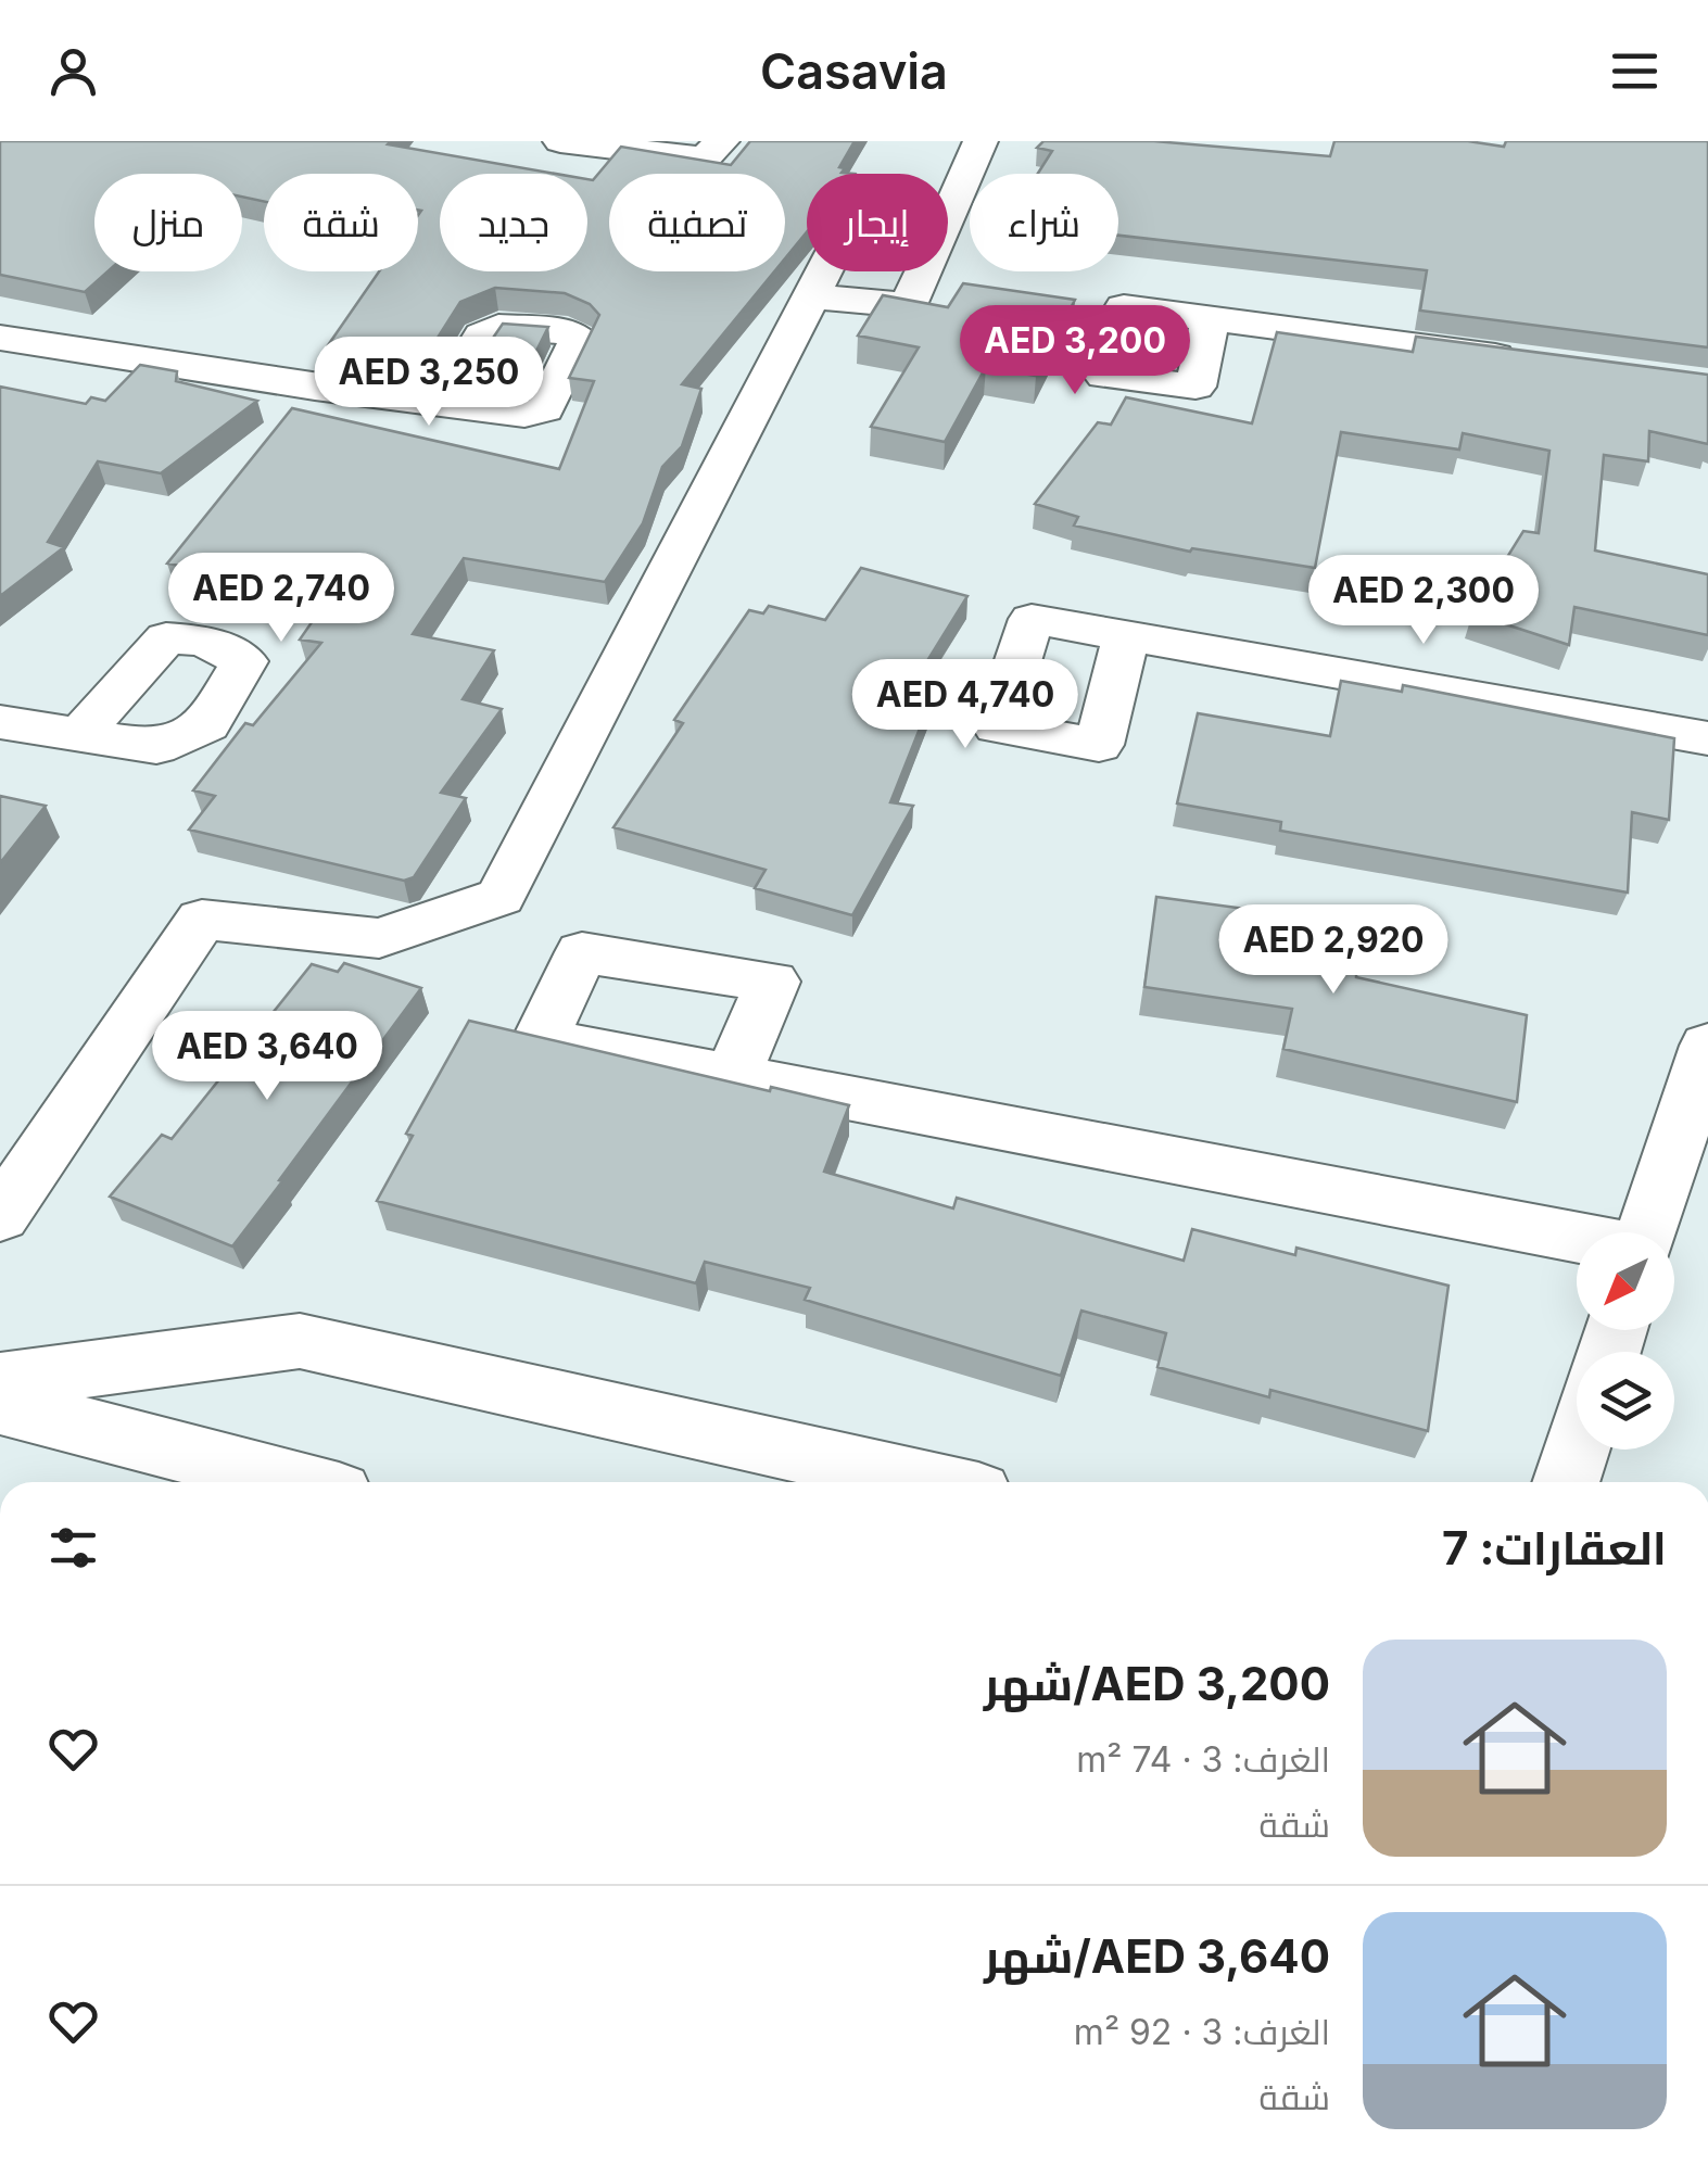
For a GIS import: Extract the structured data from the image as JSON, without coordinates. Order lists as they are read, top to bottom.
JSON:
{
  "north": "bottom left",
  "page": {
    "header": "Casavia",
    "chip": [
      "شراء",
      "إيجار",
      "تصفية",
      "جديد",
      "شقة",
      "منزل"
    ],
    "price": [
      "AED 3,200",
      "AED 3,250",
      "AED 2,740",
      "AED 2,300",
      "AED 4,740",
      "AED 2,920",
      "AED 3,640"
    ],
    "heading": "العقارات: 7",
    "list": [
      {
        "name": "AED 3,200/شهر",
        "note": "الغرف: 3 · 74 m² · شقة"
      },
      {
        "name": "AED 3,640/شهر",
        "note": "الغرف: 3 · 92 m² · شقة"
      }
    ]
  }
}
